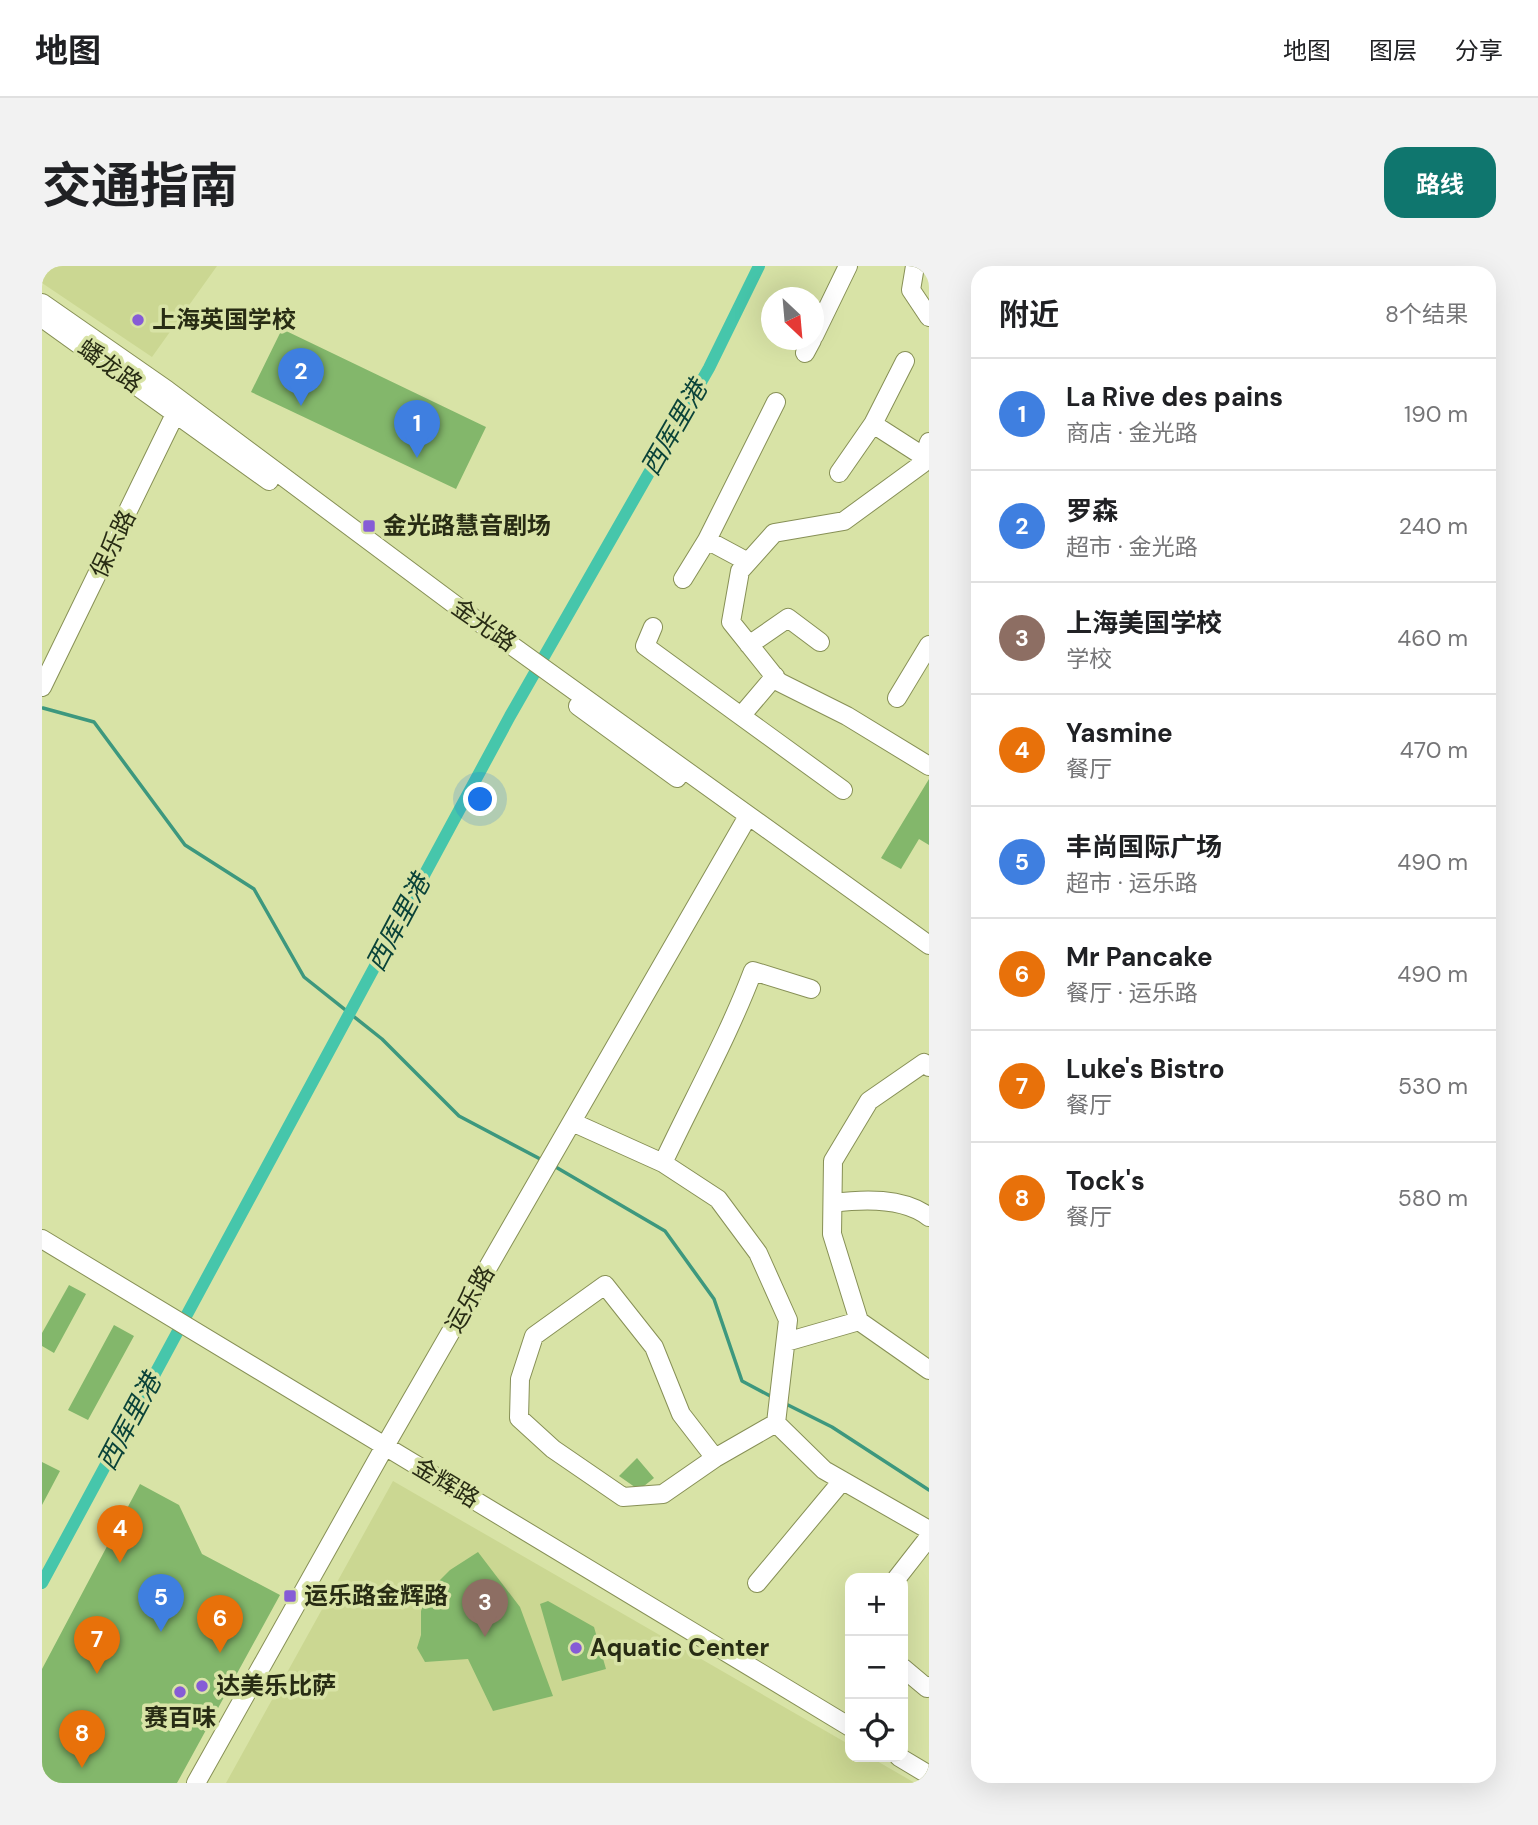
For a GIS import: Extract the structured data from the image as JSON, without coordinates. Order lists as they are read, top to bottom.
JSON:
{
  "streets": {
    "street": [
      "蟠龙路",
      "保乐路",
      "金光路",
      "运乐路",
      "金辉路"
    ]
  },
  "crossings": [
    ["蟠龙路", "保乐路"],
    ["蟠龙路", "金光路"],
    ["保乐路", "金光路"],
    ["金光路", "运乐路"],
    ["运乐路", "金辉路"]
  ],
  "water": ["西厍里港"],
  "places": {
    "other": [
      "上海英国学校",
      "Aquatic Center",
      "达美乐比萨",
      "赛百味"
    ],
    "transit": ["金光路慧音剧场", "运乐路金辉路"]
  },
  "north": "bottom right",
  "page": {
    "header": "地图",
    "nav": ["地图", "图层", "分享"],
    "title": "交通指南",
    "buttons": "路线",
    "heading": ["附近", "8个结果"],
    "pins": [
      "2",
      "1",
      "4",
      "5",
      "3",
      "6",
      "7",
      "8"
    ],
    "list": [
      {
        "mark": "1",
        "name": "La Rive des pains",
        "note": "商店 · 金光路",
        "value": "190 m"
      },
      {
        "mark": "2",
        "name": "罗森",
        "note": "超市 · 金光路",
        "value": "240 m"
      },
      {
        "mark": "3",
        "name": "上海美国学校",
        "note": "学校",
        "value": "460 m"
      },
      {
        "mark": "4",
        "name": "Yasmine",
        "note": "餐厅",
        "value": "470 m"
      },
      {
        "mark": "5",
        "name": "丰尚国际广场",
        "note": "超市 · 运乐路",
        "value": "490 m"
      },
      {
        "mark": "6",
        "name": "Mr Pancake",
        "note": "餐厅 · 运乐路",
        "value": "490 m"
      },
      {
        "mark": "7",
        "name": "Luke's Bistro",
        "note": "餐厅",
        "value": "530 m"
      },
      {
        "mark": "8",
        "name": "Tock's",
        "note": "餐厅",
        "value": "580 m"
      }
    ],
    "map_buttons": ["+", "−"]
  }
}
